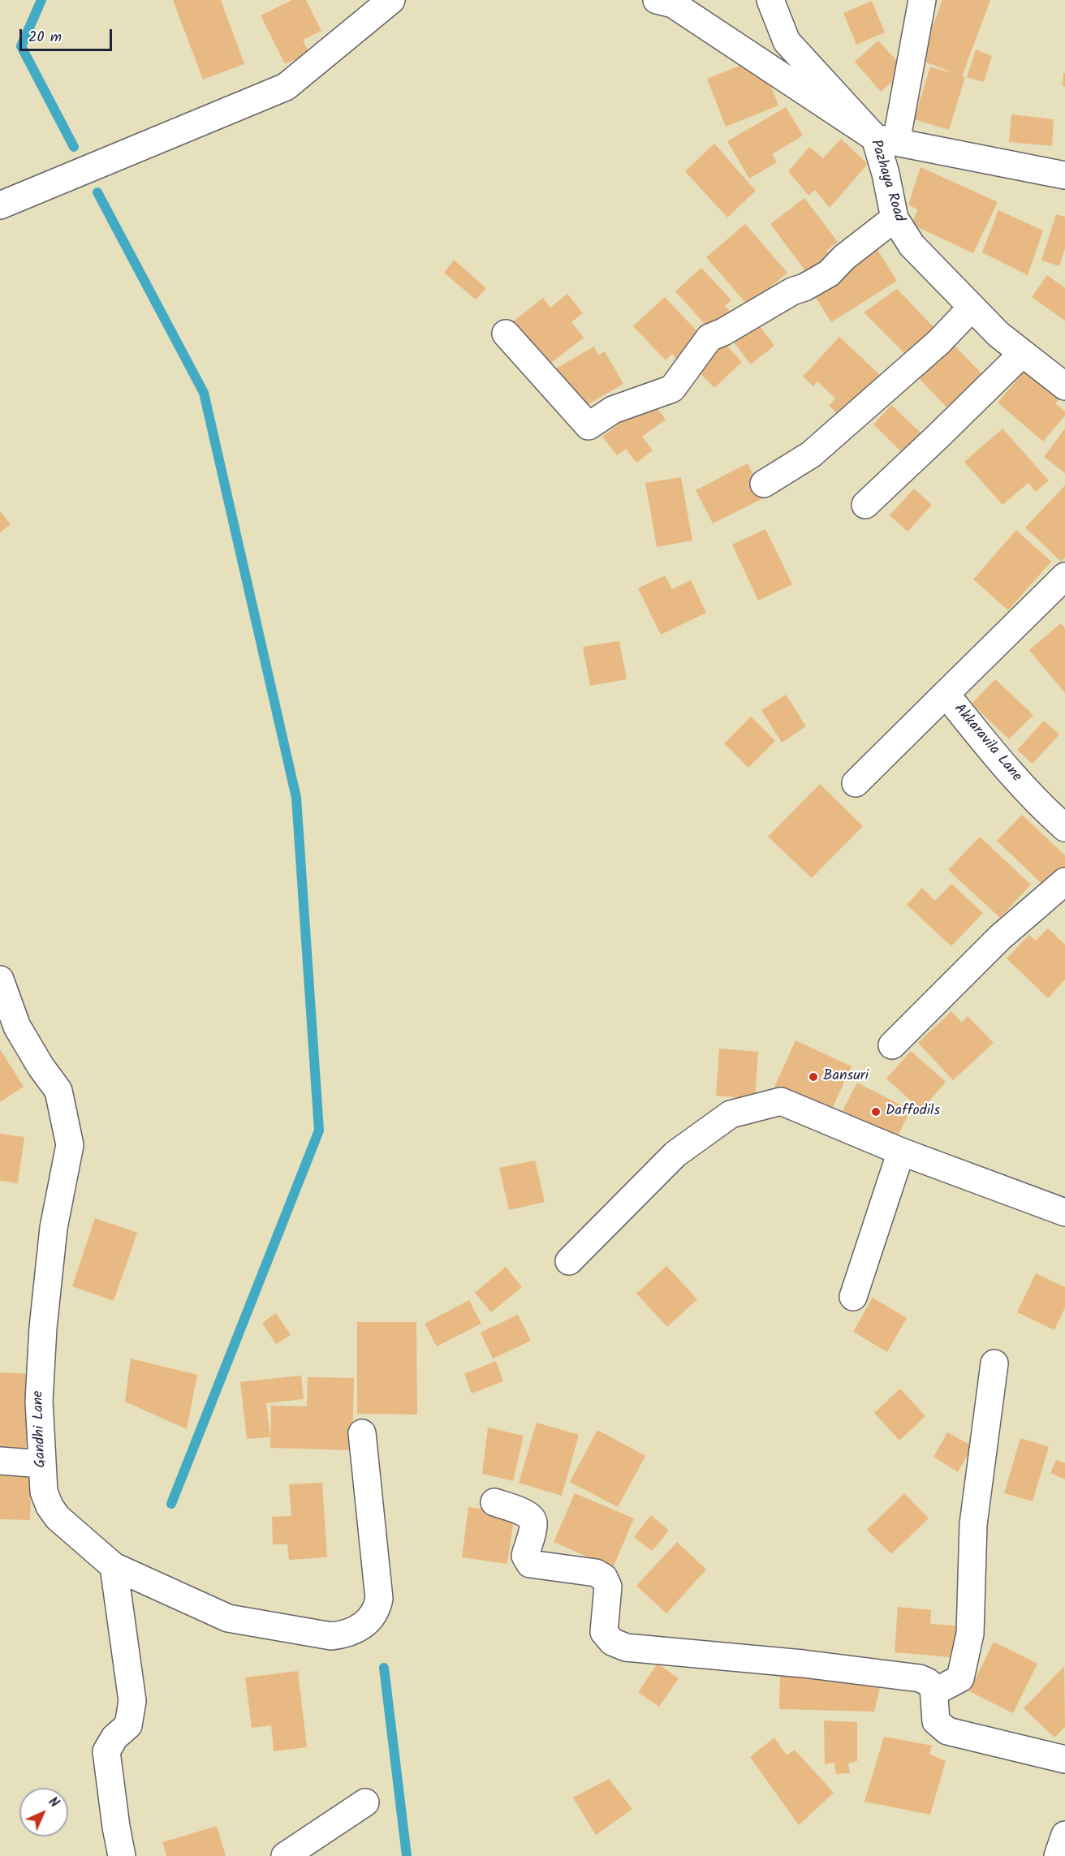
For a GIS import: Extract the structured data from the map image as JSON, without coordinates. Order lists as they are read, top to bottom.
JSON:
{
  "streets": {
    "street": ["Pazhaya Road", "Akkaravila Lane", "Gandhi Lane"]
  },
  "places": ["Bansuri", "Daffodils"],
  "scale_bar": "20 m",
  "north": "top right"
}
